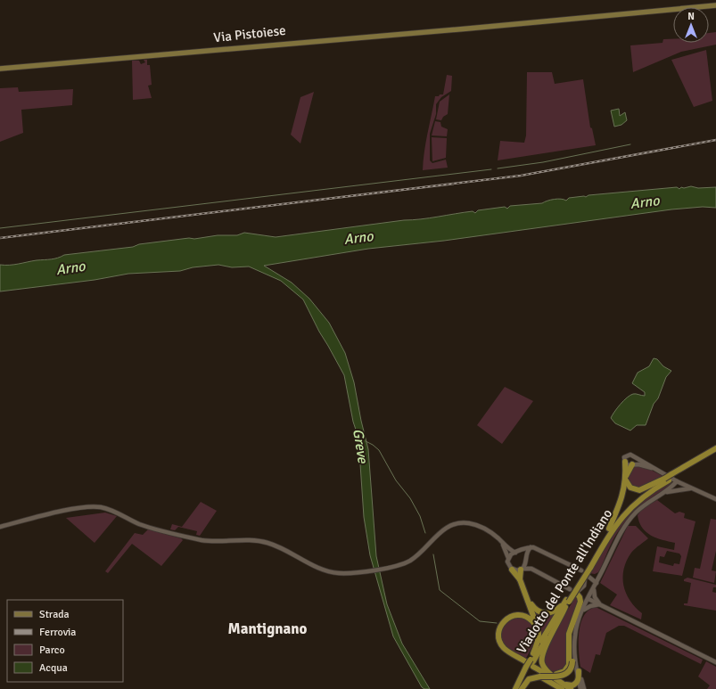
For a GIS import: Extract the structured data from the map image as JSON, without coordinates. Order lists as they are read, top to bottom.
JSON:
{
  "streets": {
    "highway": ["Viadotto del Ponte all'Indiano"],
    "main road": ["Via Pistoiese"]
  },
  "districts": ["Mantignano"],
  "water": ["Arno", "Greve"],
  "legend": [
    "Strada",
    "Ferrovia",
    "Parco",
    "Acqua"
  ],
  "north": "top"
}
